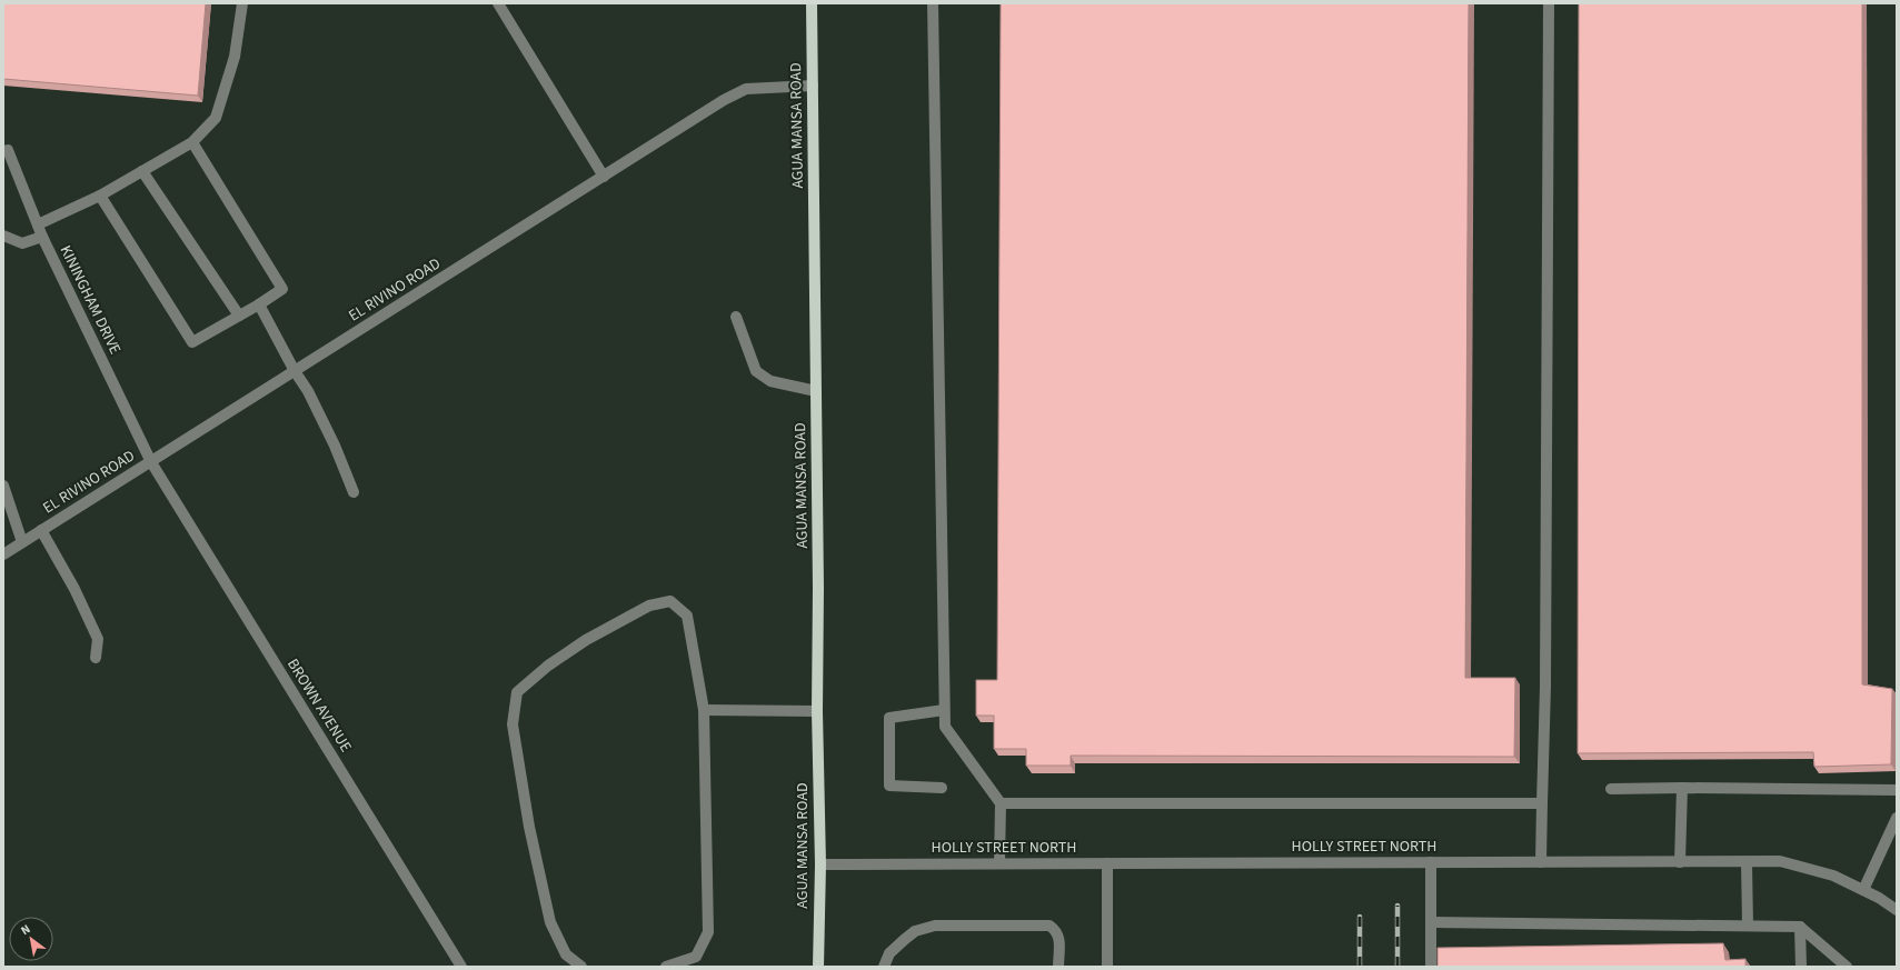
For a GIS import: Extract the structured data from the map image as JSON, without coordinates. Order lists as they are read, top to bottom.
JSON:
{
  "streets": {
    "main road": ["AGUA MANSA ROAD"],
    "street": [
      "EL RIVINO ROAD",
      "KININGHAM DRIVE",
      "BROWN AVENUE",
      "HOLLY STREET NORTH"
    ]
  },
  "crossings": [
    ["AGUA MANSA ROAD", "EL RIVINO ROAD"],
    ["AGUA MANSA ROAD", "HOLLY STREET NORTH"],
    ["EL RIVINO ROAD", "KININGHAM DRIVE"],
    ["EL RIVINO ROAD", "BROWN AVENUE"],
    ["KININGHAM DRIVE", "BROWN AVENUE"]
  ],
  "north": "top left"
}
